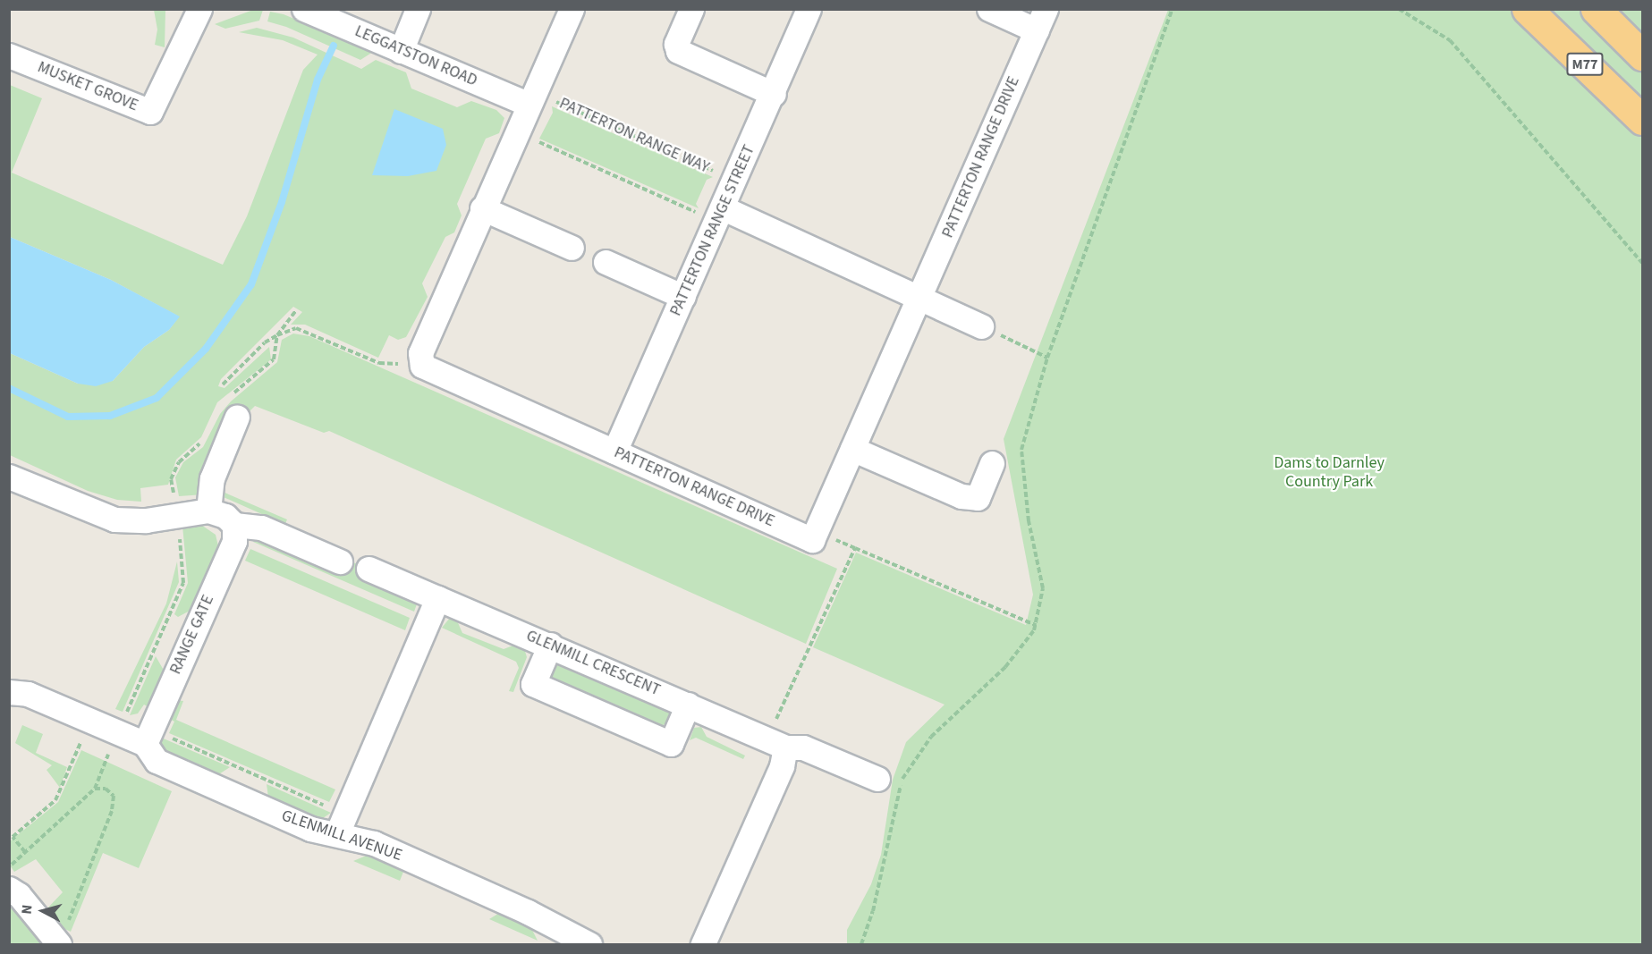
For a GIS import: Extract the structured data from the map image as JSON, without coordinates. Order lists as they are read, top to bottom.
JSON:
{
  "streets": {
    "highway": ["M77"],
    "street": [
      "LEGGATSTON ROAD",
      "MUSKET GROVE",
      "PATTERTON RANGE DRIVE",
      "PATTERTON RANGE STREET",
      "RANGE GATE",
      "GLENMILL CRESCENT",
      "GLENMILL AVENUE"
    ],
    "path": ["PATTERTON RANGE WAY"]
  },
  "crossings": [
    ["LEGGATSTON ROAD", "PATTERTON RANGE WAY"],
    ["PATTERTON RANGE WAY", "PATTERTON RANGE STREET"],
    ["PATTERTON RANGE DRIVE", "PATTERTON RANGE STREET"],
    ["RANGE GATE", "GLENMILL AVENUE"]
  ],
  "parks": ["Dams to Darnley Country Park"],
  "north": "left"
}
